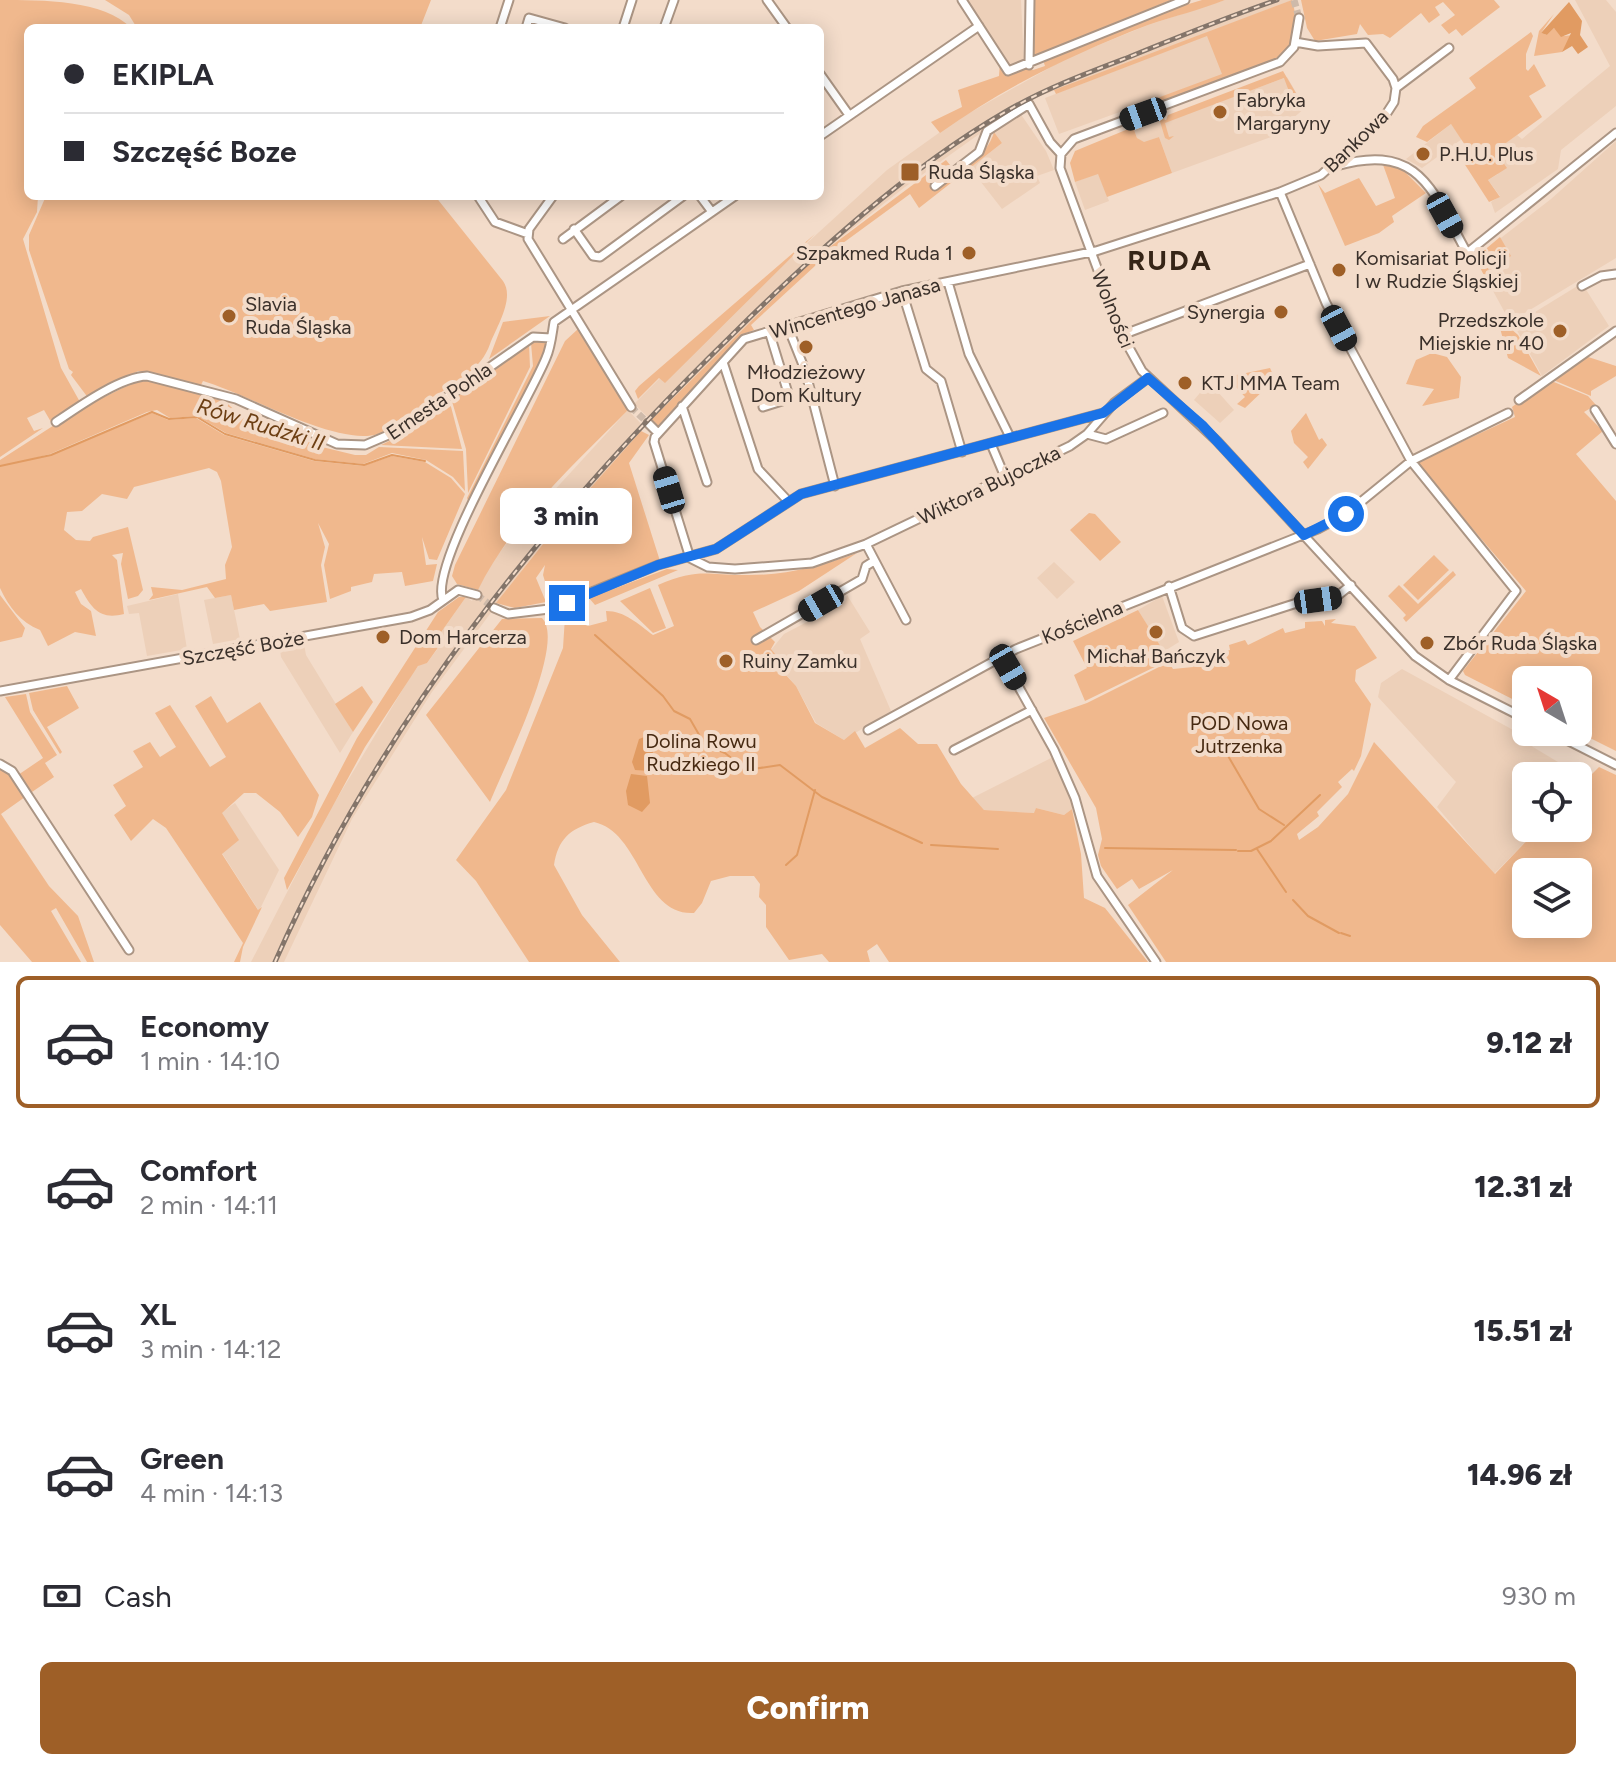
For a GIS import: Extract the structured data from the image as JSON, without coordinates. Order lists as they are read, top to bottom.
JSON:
{
  "streets": {
    "street": [
      "Bankowa",
      "Wincentego Janasa",
      "Wolności",
      "Ernesta Pohla",
      "Wiktora Bujoczka",
      "Kościelna",
      "Szczęść Boże"
    ]
  },
  "crossings": [
    ["Bankowa", "Wincentego Janasa"],
    ["Bankowa", "Wolności"],
    ["Wincentego Janasa", "Wolności"],
    ["Wolności", "Kościelna"]
  ],
  "districts": ["RUDA"],
  "water": ["Rów Rudzki II"],
  "parks": ["POD Nowa Jutrzenka", "Dolina Rowu Rudzkiego II"],
  "places": {
    "other": [
      "Fabryka Margaryny",
      "P.H.U. Plus",
      "Szpakmed Ruda 1",
      "Komisariat Policji I w Rudzie Śląskiej",
      "Synergia",
      "Slavia Ruda Śląska",
      "Przedszkole Miejskie nr 40",
      "Młodzieżowy Dom Kultury",
      "KTJ MMA Team",
      "Michał Bańczyk",
      "Dom Harcerza",
      "Zbór Ruda Śląska",
      "Ruiny Zamku"
    ],
    "transit": ["Ruda Śląska"]
  },
  "north": "top left",
  "page": {
    "banner": ["EKIPLA", "Szczęść Boze"],
    "bubble": "3 min",
    "list": [
      {
        "name": "Economy",
        "note": "1 min · 14:10",
        "value": "9.12 zł"
      },
      {
        "name": "Comfort",
        "note": "2 min · 14:11",
        "value": "12.31 zł"
      },
      {
        "name": "XL",
        "note": "3 min · 14:12",
        "value": "15.51 zł"
      },
      {
        "name": "Green",
        "note": "4 min · 14:13",
        "value": "14.96 zł"
      }
    ],
    "pay": ["Cash", "930 m"],
    "buttons": "Confirm"
  }
}
